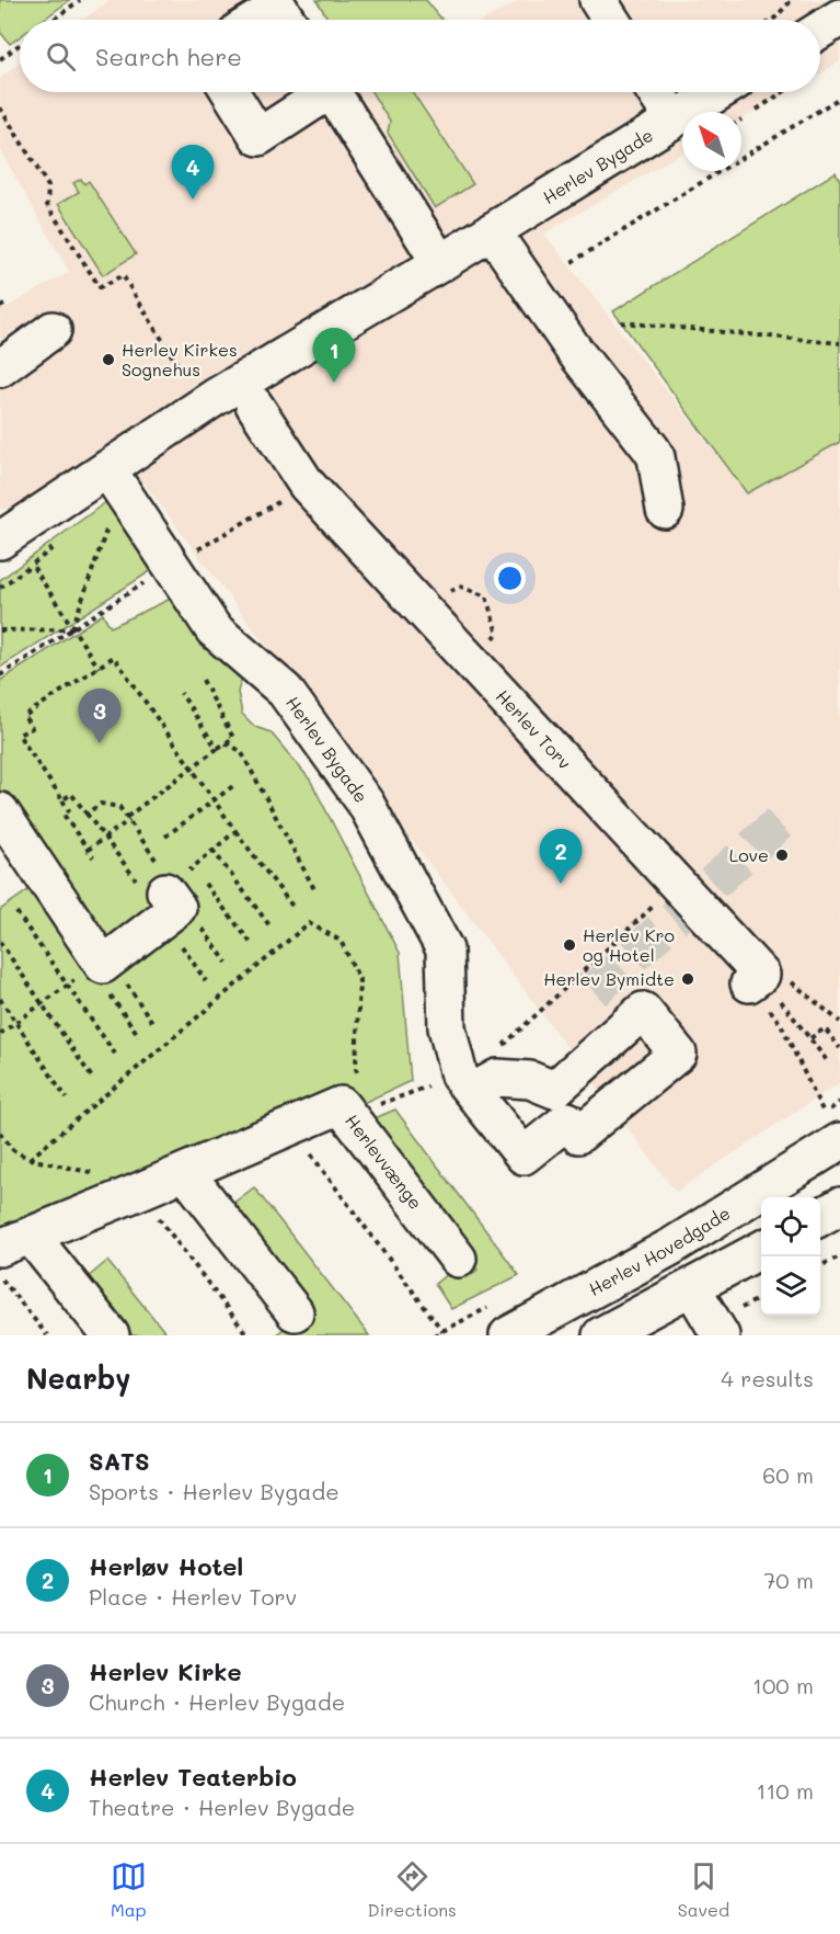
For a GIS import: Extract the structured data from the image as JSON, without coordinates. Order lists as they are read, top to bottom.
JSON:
{
  "streets": {
    "street": [
      "Herlev Bygade",
      "Herlev Torv",
      "Herlevvænge",
      "Herlev Hovedgade"
    ]
  },
  "places": [
    "Herlev Kirkes Sognehus",
    "Love",
    "Herlev Kro og Hotel",
    "Herlev Bymidte"
  ],
  "north": "top left",
  "page": {
    "search": "Search here",
    "pins": [
      "4",
      "1",
      "3",
      "2"
    ],
    "heading": ["Nearby", "4 results"],
    "list": [
      {
        "mark": "1",
        "name": "SATS",
        "note": "Sports · Herlev Bygade",
        "value": "60 m"
      },
      {
        "mark": "2",
        "name": "Herløv Hotel",
        "note": "Place · Herlev Torv",
        "value": "70 m"
      },
      {
        "mark": "3",
        "name": "Herlev Kirke",
        "note": "Church · Herlev Bygade",
        "value": "100 m"
      },
      {
        "mark": "4",
        "name": "Herlev Teaterbio",
        "note": "Theatre · Herlev Bygade",
        "value": "110 m"
      }
    ],
    "nav": ["Map", "Directions", "Saved"]
  }
}
